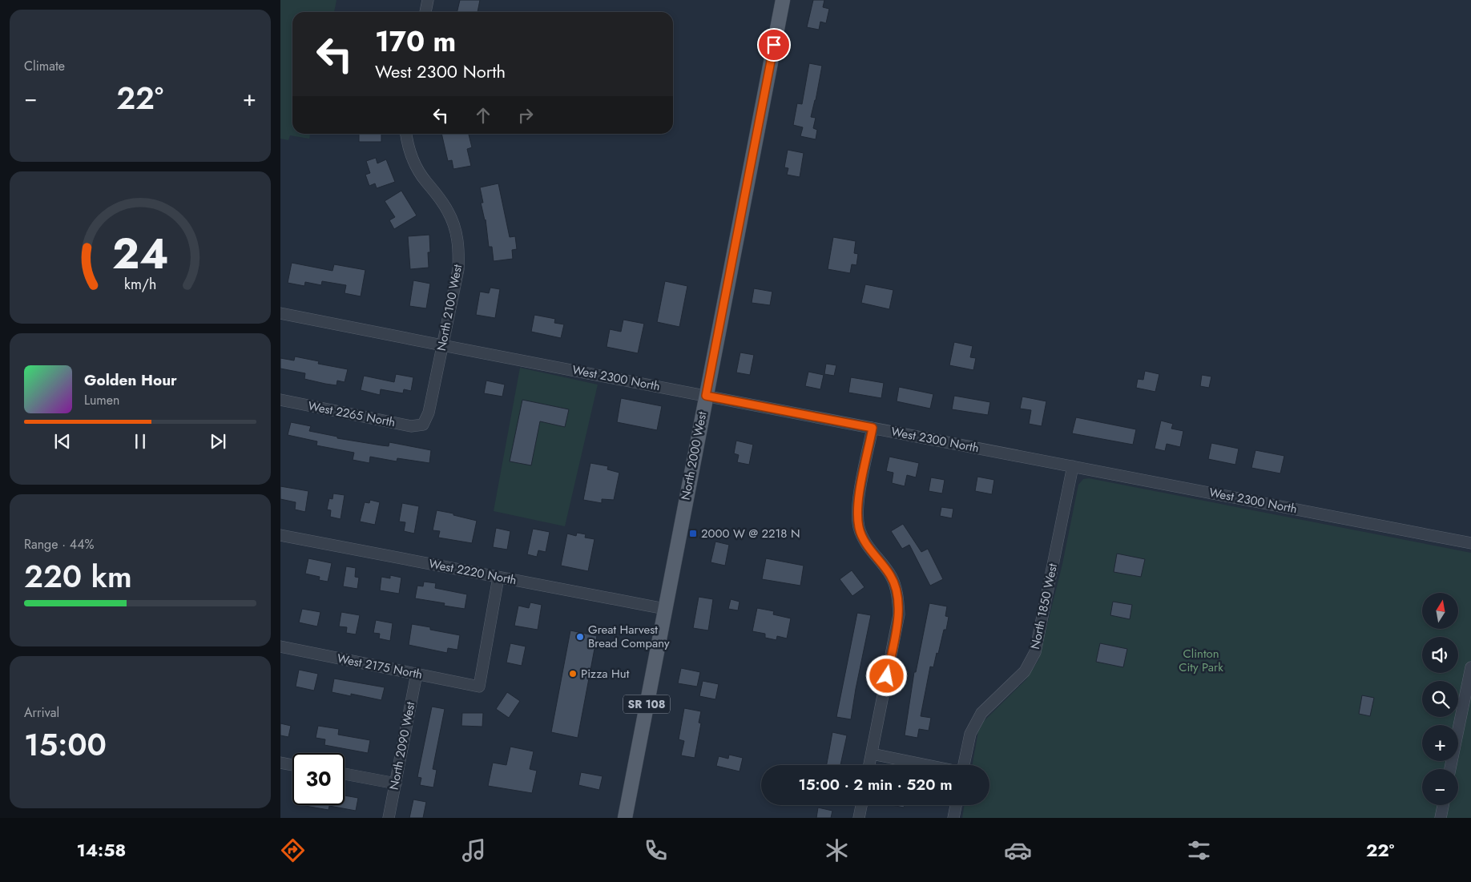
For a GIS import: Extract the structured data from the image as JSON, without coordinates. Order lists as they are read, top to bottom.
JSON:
{
  "streets": {
    "main road": ["North 2000 West", "SR 108"],
    "street": [
      "North 2100 West",
      "West 2300 North",
      "West 2265 North",
      "West 2220 North",
      "North 1850 West",
      "West 2175 North",
      "North 2090 West"
    ]
  },
  "crossings": [
    ["North 2100 West", "West 2300 North"],
    ["North 2100 West", "West 2265 North"],
    ["West 2300 North", "North 2000 West"],
    ["West 2300 North", "North 1850 West"],
    ["North 2000 West", "West 2220 North"],
    ["West 2220 North", "West 2175 North"],
    ["West 2175 North", "North 2090 West"]
  ],
  "parks": ["Clinton City Park"],
  "places": {
    "transit": ["2000 W @ 2218 N"],
    "other": ["Great Harvest Bread Company", "Pizza Hut"]
  },
  "north": "top",
  "page": {
    "tile": [
      "Climate",
      ["Range · 44%", "220 km"],
      ["Arrival", "15:00"]
    ],
    "turn": ["170 m", "West 2300 North"],
    "heat": ["−", "22°", "+"],
    "song": ["Golden Hour", "Lumen"],
    "map_buttons": ["+", "−"],
    "limit": "30",
    "trip": "15:00 · 2 min · 520 m",
    "tabs": ["14:58", "22°"],
    "gauge": ["24", "km/h"]
  }
}
